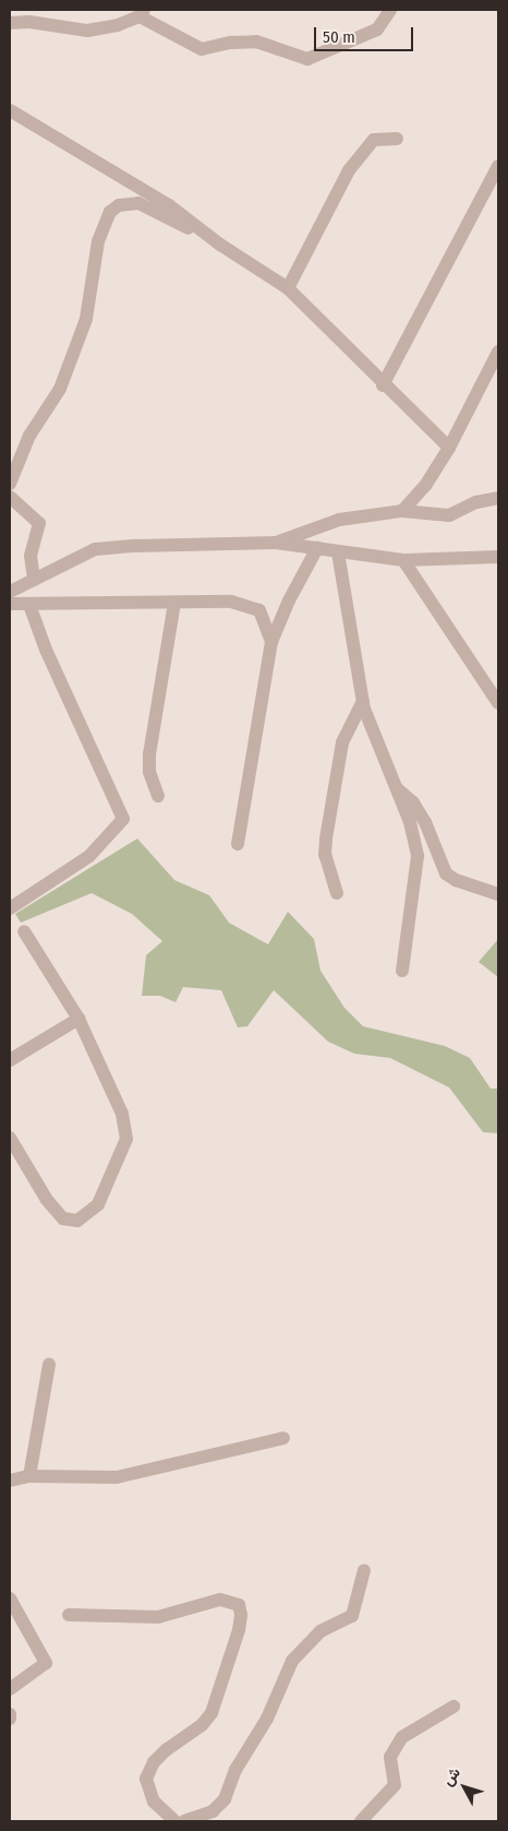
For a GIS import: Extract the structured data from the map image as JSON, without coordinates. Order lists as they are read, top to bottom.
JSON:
{
  "scale_bar": "50 m",
  "north": "top left"
}
